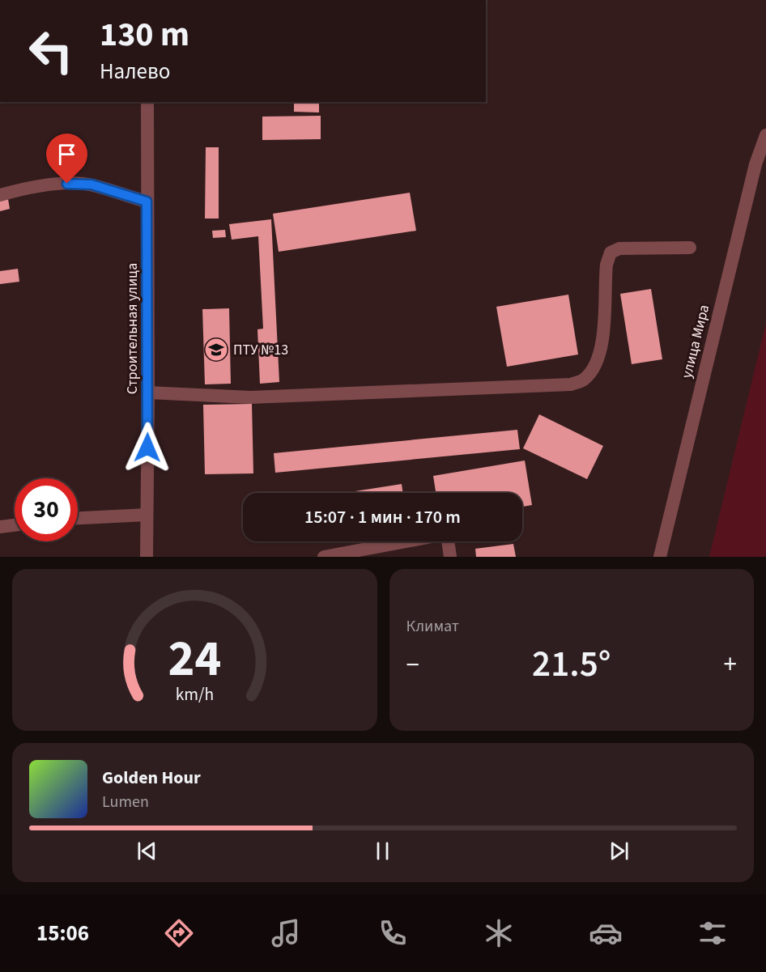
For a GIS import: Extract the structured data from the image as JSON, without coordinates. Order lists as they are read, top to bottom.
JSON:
{
  "streets": {
    "street": ["Строительная улица", "улица Мира"]
  },
  "places": {
    "school or university": ["ПТУ №13"]
  },
  "page": {
    "turn": ["130 m", "Налево"],
    "limit": "30",
    "trip": "15:07 · 1 мин · 170 m",
    "tile": "Климат",
    "heat": ["−", "21.5°", "+"],
    "song": ["Golden Hour", "Lumen"],
    "tabs": "15:06",
    "gauge": ["24", "km/h"]
  }
}
